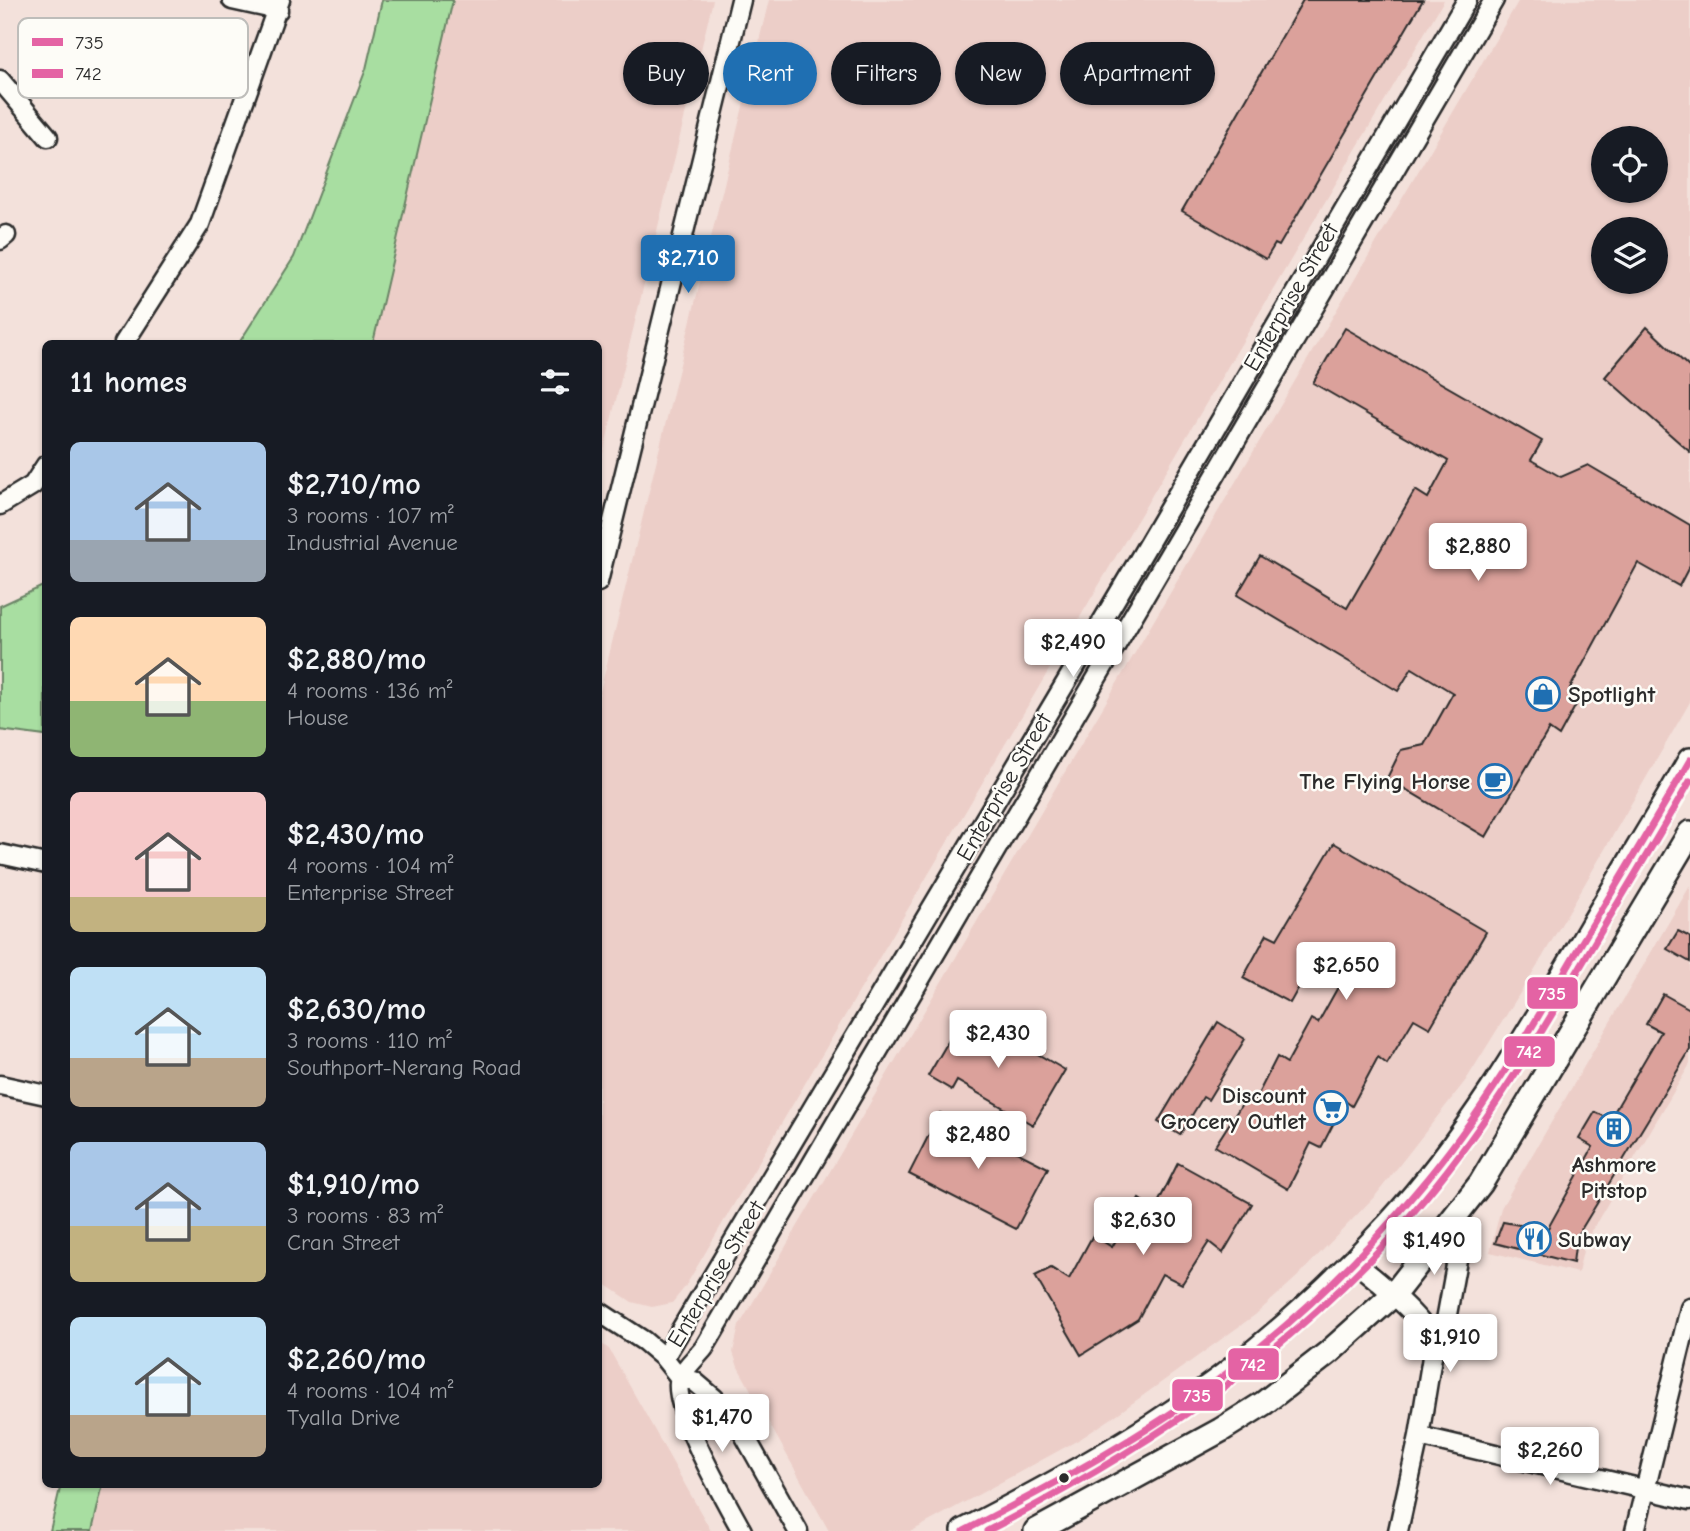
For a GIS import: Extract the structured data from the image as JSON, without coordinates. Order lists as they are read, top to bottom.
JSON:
{
  "streets": {
    "street": ["Enterprise Street"]
  },
  "places": {
    "shop": ["Spotlight"],
    "cafe": ["The Flying Horse"],
    "supermarket": ["Discount Grocery Outlet"],
    "building": ["Ashmore Pitstop"],
    "restaurant": ["Subway"]
  },
  "lines": ["transit line 735", "transit line 742"],
  "legend": ["735", "742"],
  "page": {
    "chip": [
      "Buy",
      "Rent",
      "Filters",
      "New",
      "Apartment"
    ],
    "price": [
      "$2,710",
      "$2,880",
      "$2,490",
      "$2,650",
      "$2,430",
      "$2,480",
      "$2,630",
      "$1,490",
      "$1,910",
      "$1,470",
      "$2,260"
    ],
    "heading": "11 homes",
    "list": [
      {
        "name": "$2,710/mo",
        "note": "3 rooms · 107 m² · Industrial Avenue"
      },
      {
        "name": "$2,880/mo",
        "note": "4 rooms · 136 m² · House"
      },
      {
        "name": "$2,430/mo",
        "note": "4 rooms · 104 m² · Enterprise Street"
      },
      {
        "name": "$2,630/mo",
        "note": "3 rooms · 110 m² · Southport-Nerang Road"
      },
      {
        "name": "$1,910/mo",
        "note": "3 rooms · 83 m² · Cran Street"
      },
      {
        "name": "$2,260/mo",
        "note": "4 rooms · 104 m² · Tyalla Drive"
      }
    ]
  }
}
